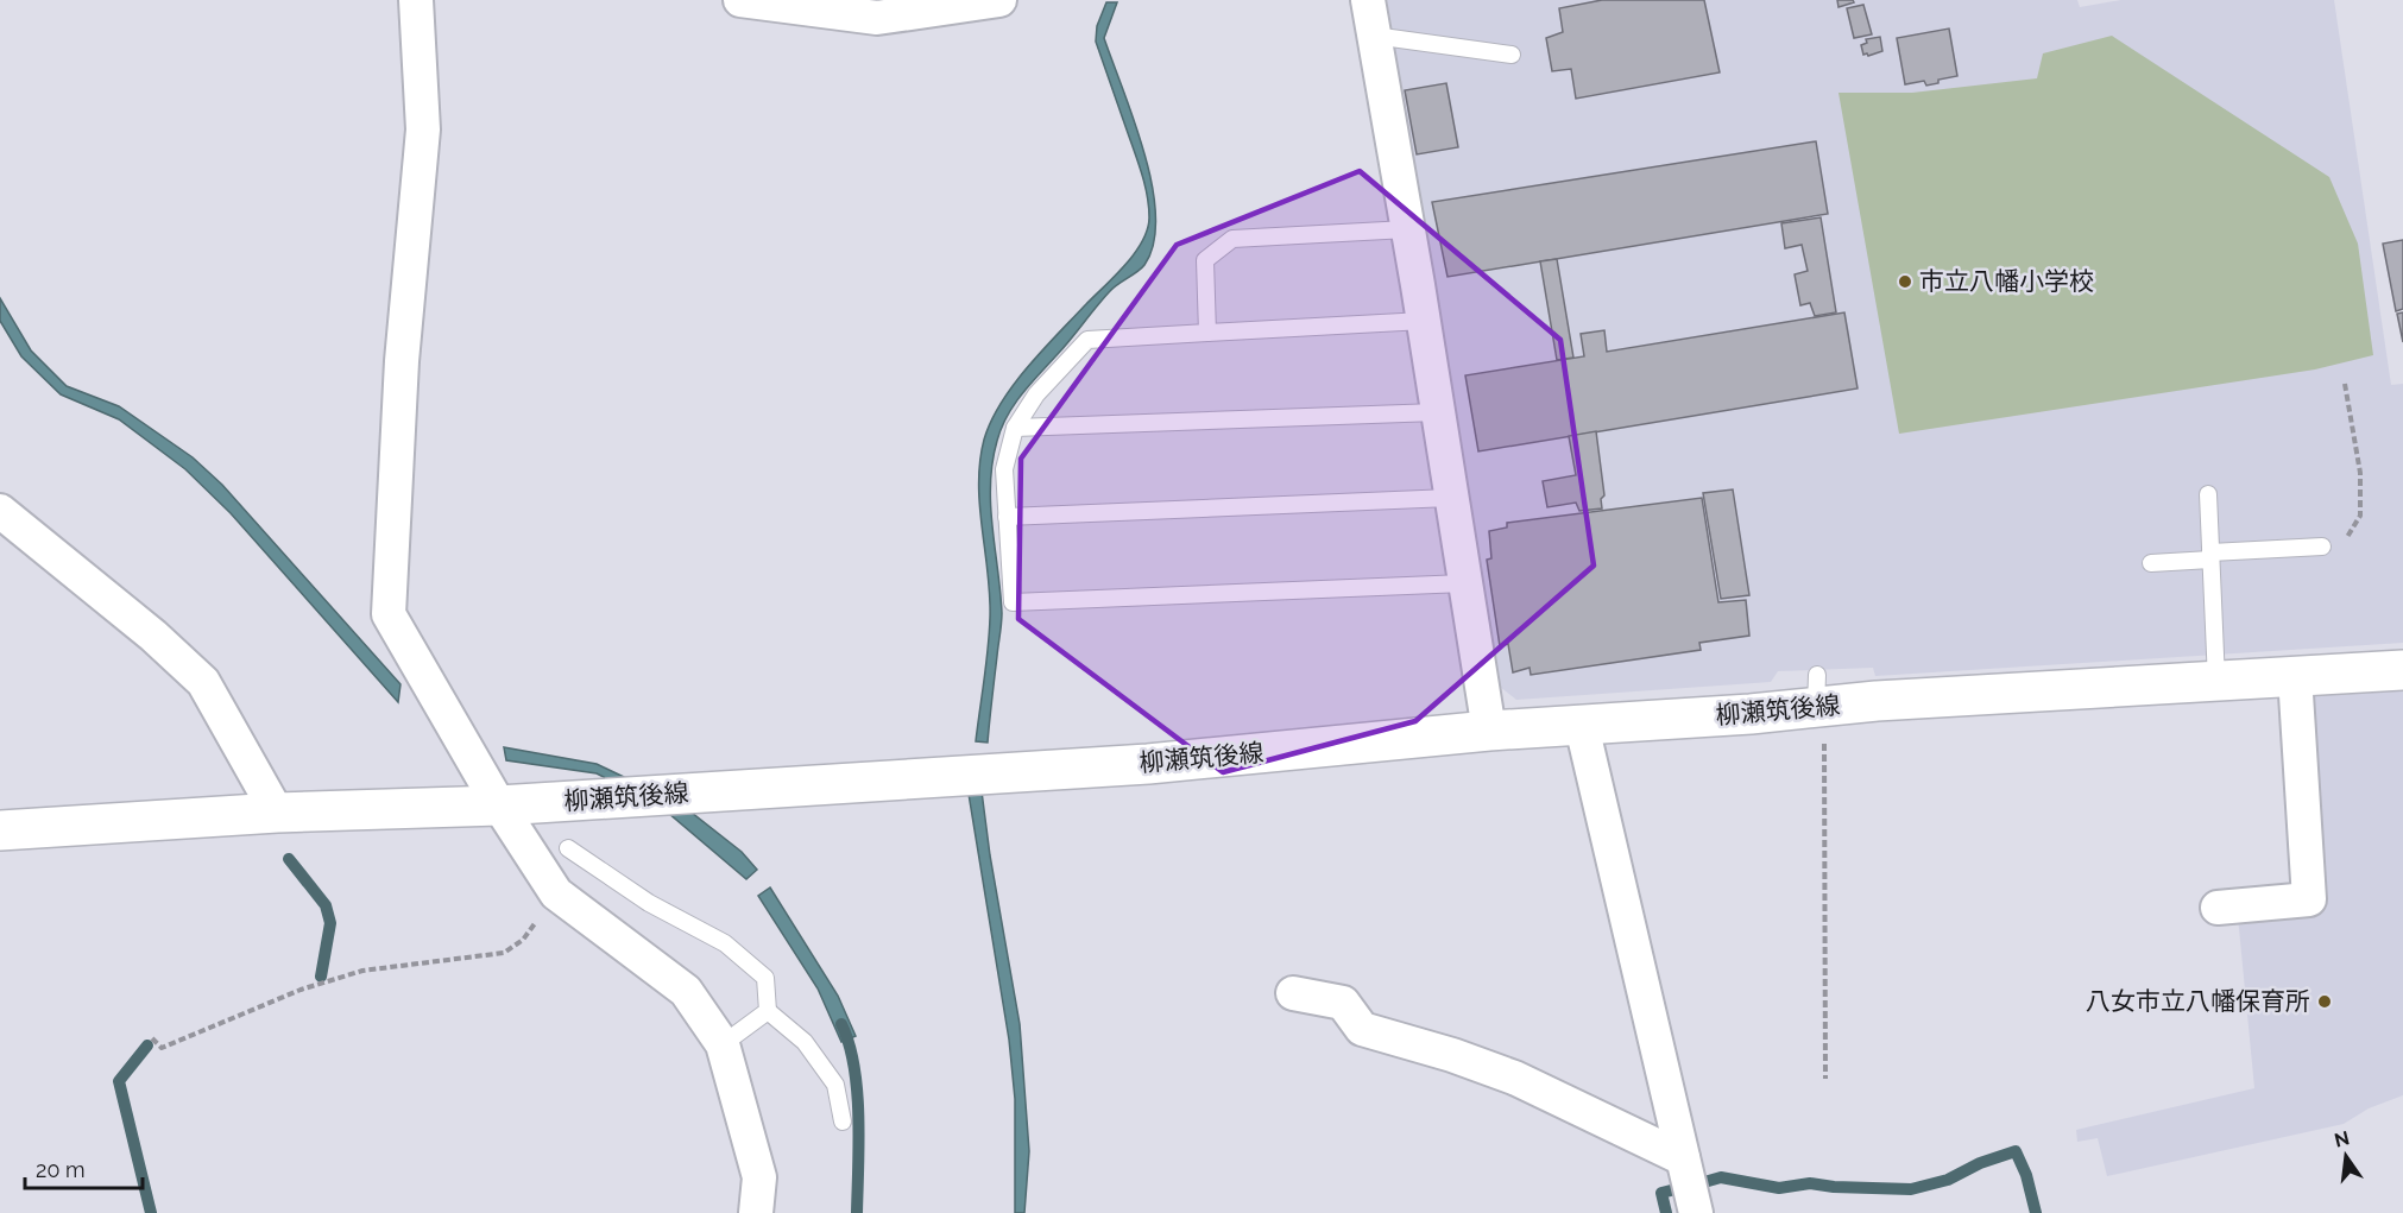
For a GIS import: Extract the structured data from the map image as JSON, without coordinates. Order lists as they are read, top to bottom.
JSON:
{
  "streets": {
    "main road": ["柳瀬筑後線"]
  },
  "places": ["市立八幡小学校", "八女市立八幡保育所"],
  "scale_bar": "20 m",
  "north": "top"
}
